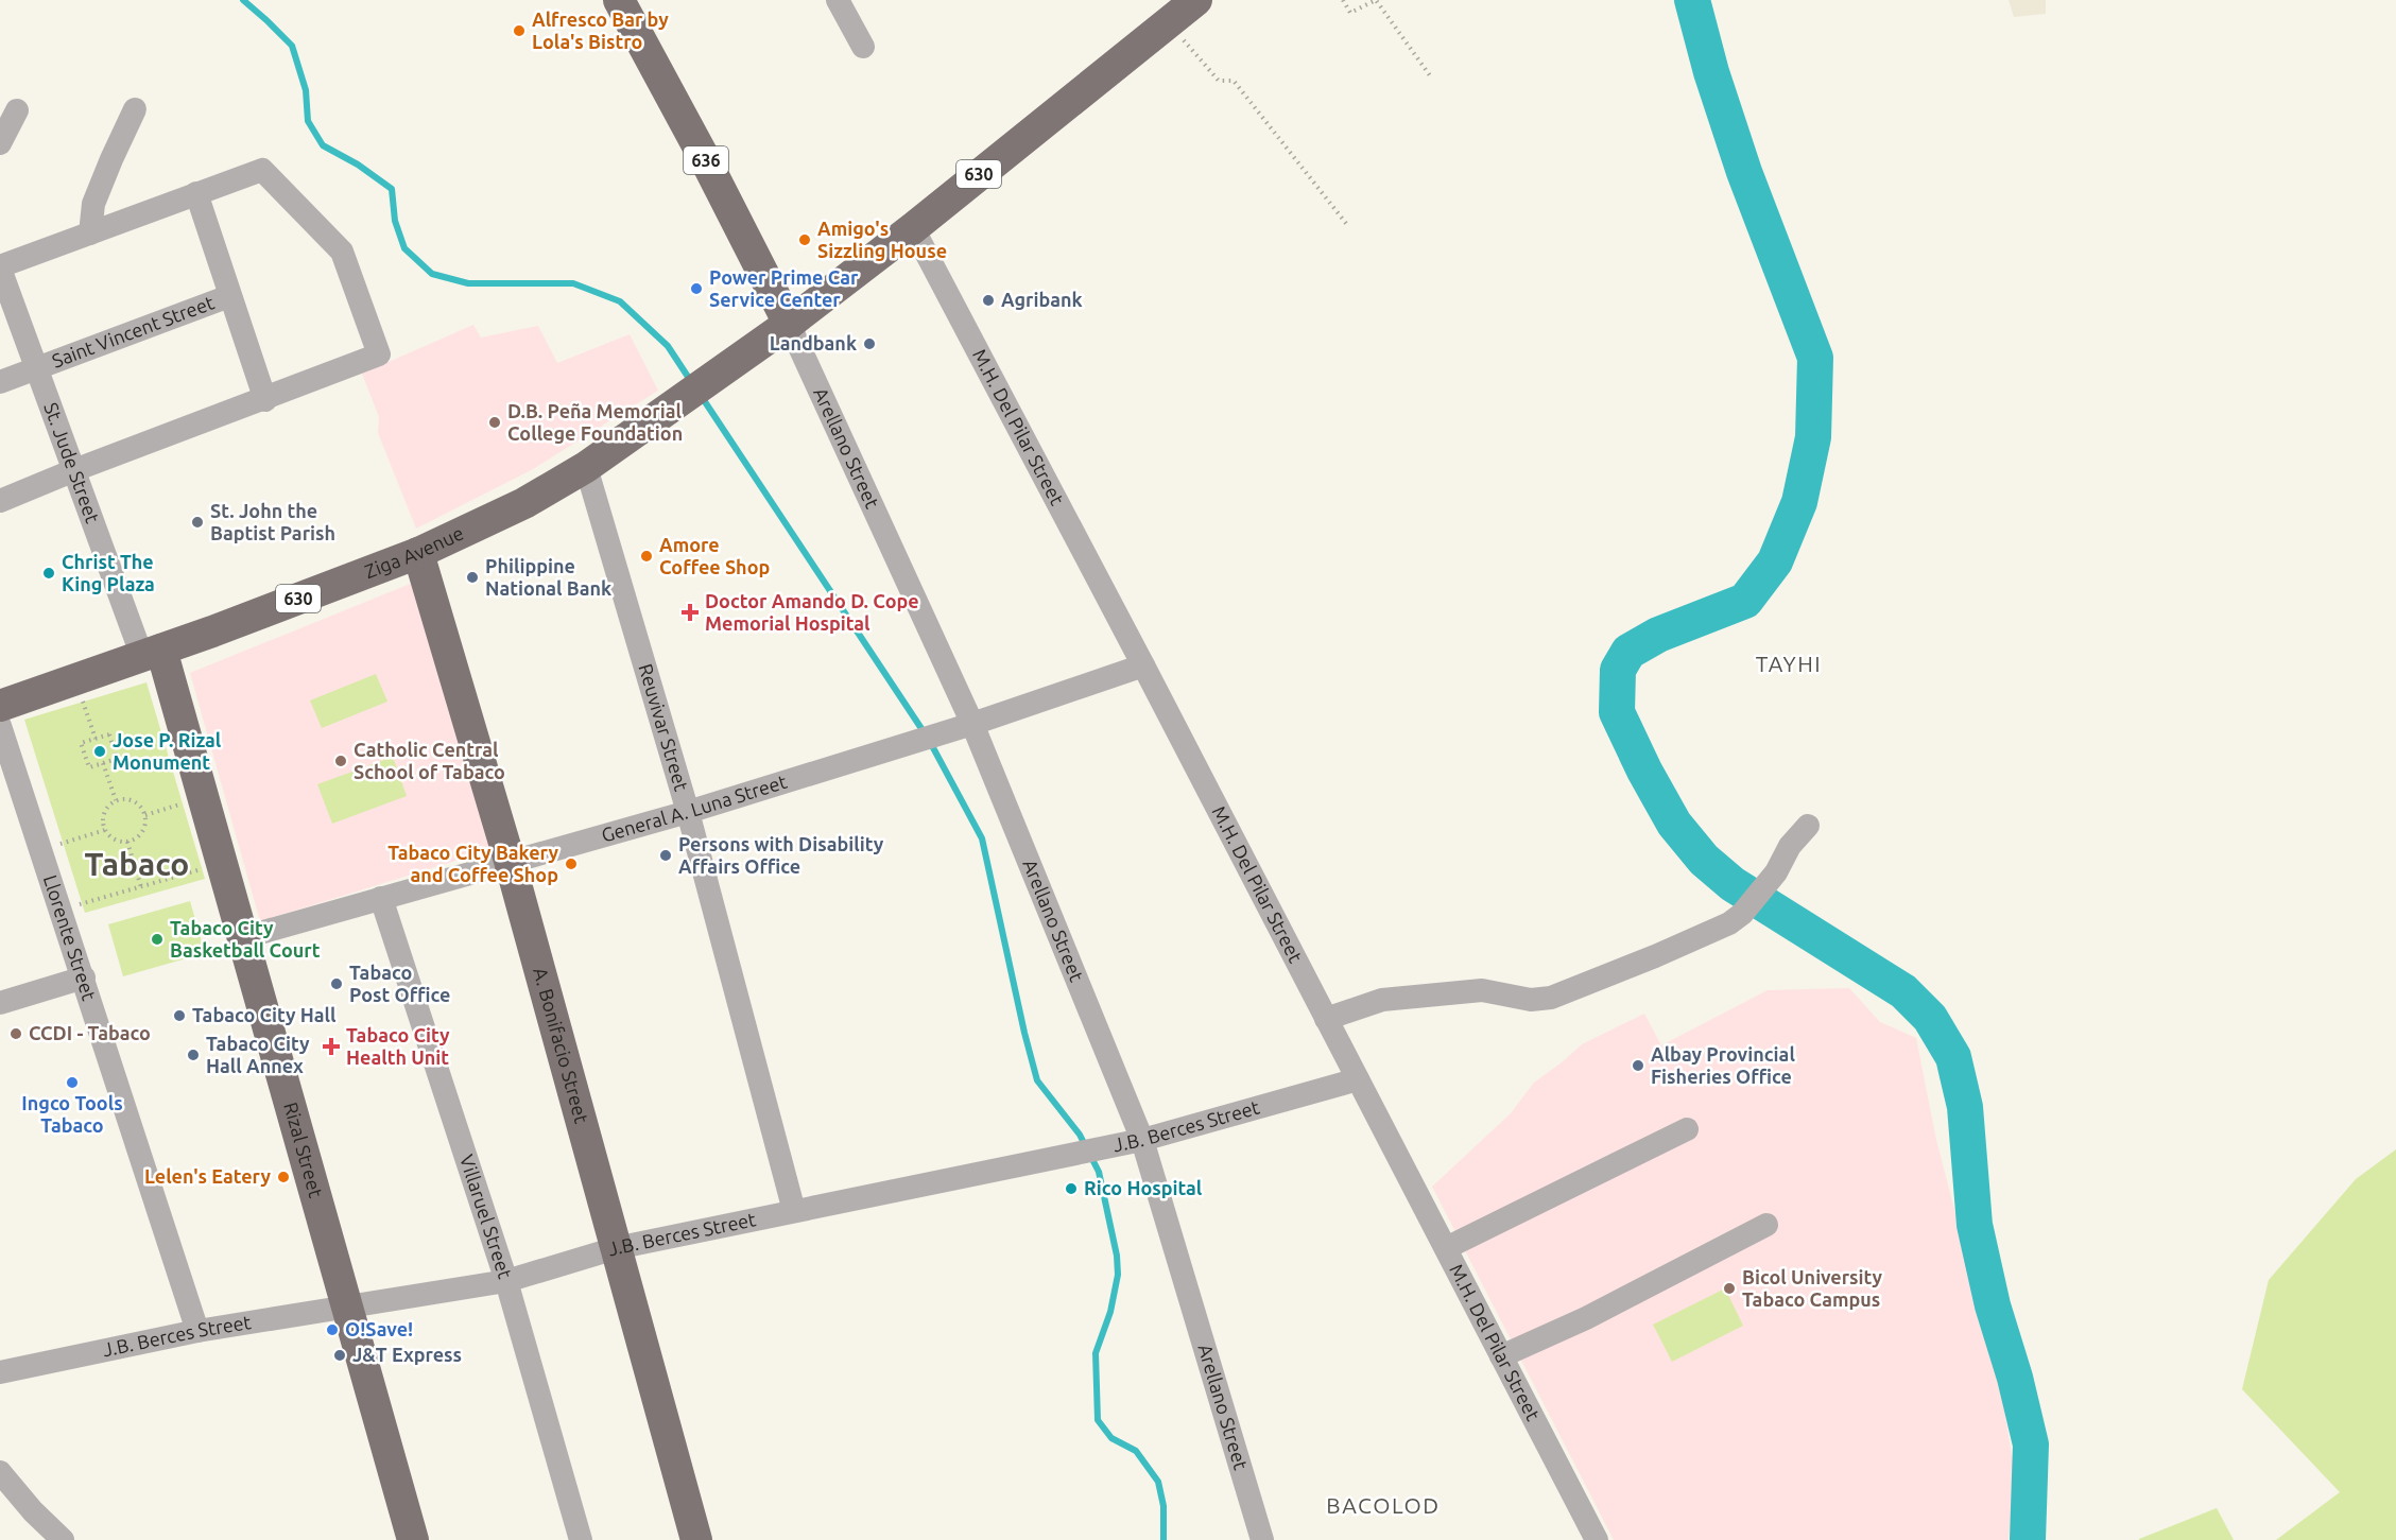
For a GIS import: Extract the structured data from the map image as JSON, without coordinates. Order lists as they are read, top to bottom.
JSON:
{
  "streets": {
    "main road": [
      "636",
      "630",
      "Ziga Avenue",
      "A. Bonifacio Street",
      "Rizal Street"
    ],
    "street": [
      "Saint Vincent Street",
      "M.H. Del Pilar Street",
      "Arellano Street",
      "St. Jude Street",
      "Reuvivar Street",
      "General A. Luna Street",
      "Llorente Street",
      "J.B. Berces Street",
      "Villaruel Street"
    ]
  },
  "crossings": [
    ["636", "630"],
    ["636", "Arellano Street"],
    ["636", "Ziga Avenue"],
    ["630", "M.H. Del Pilar Street"],
    ["630", "Arellano Street"],
    ["630", "Ziga Avenue"],
    ["Saint Vincent Street", "St. Jude Street"],
    ["M.H. Del Pilar Street", "General A. Luna Street"],
    ["M.H. Del Pilar Street", "J.B. Berces Street"],
    ["Arellano Street", "Ziga Avenue"],
    ["Arellano Street", "General A. Luna Street"],
    ["Arellano Street", "J.B. Berces Street"],
    ["St. Jude Street", "Ziga Avenue"],
    ["St. Jude Street", "Rizal Street"],
    ["Ziga Avenue", "Reuvivar Street"],
    ["Ziga Avenue", "A. Bonifacio Street"],
    ["Ziga Avenue", "Rizal Street"],
    ["Reuvivar Street", "General A. Luna Street"],
    ["Reuvivar Street", "J.B. Berces Street"],
    ["General A. Luna Street", "A. Bonifacio Street"],
    ["General A. Luna Street", "Rizal Street"],
    ["General A. Luna Street", "Villaruel Street"],
    ["Llorente Street", "J.B. Berces Street"],
    ["A. Bonifacio Street", "J.B. Berces Street"],
    ["J.B. Berces Street", "Rizal Street"],
    ["J.B. Berces Street", "Villaruel Street"]
  ],
  "districts": ["TAYHI", "Tabaco", "BACOLOD"],
  "places": {
    "other": [
      "Alfresco Bar by Lola's Bistro",
      "Amigo's Sizzling House",
      "Power Prime Car Service Center",
      "Agribank",
      "Landbank",
      "D.B. Peña Memorial College Foundation",
      "St. John the Baptist Parish",
      "Amore Coffee Shop",
      "Christ The King Plaza",
      "Philippine National Bank",
      "Jose P. Rizal Monument",
      "Catholic Central School of Tabaco",
      "Persons with Disability Affairs Office",
      "Tabaco City Bakery and Coffee Shop",
      "Tabaco City Basketball Court",
      "Tabaco Post Office",
      "Tabaco City Hall",
      "CCDI - Tabaco",
      "Tabaco City Hall Annex",
      "Albay Provincial Fisheries Office",
      "Ingco Tools Tabaco",
      "Lelen's Eatery",
      "Rico Hospital",
      "Bicol University Tabaco Campus",
      "O!Save!",
      "J&T Express"
    ],
    "health": ["Doctor Amando D. Cope Memorial Hospital", "Tabaco City Health Unit"]
  }
}
